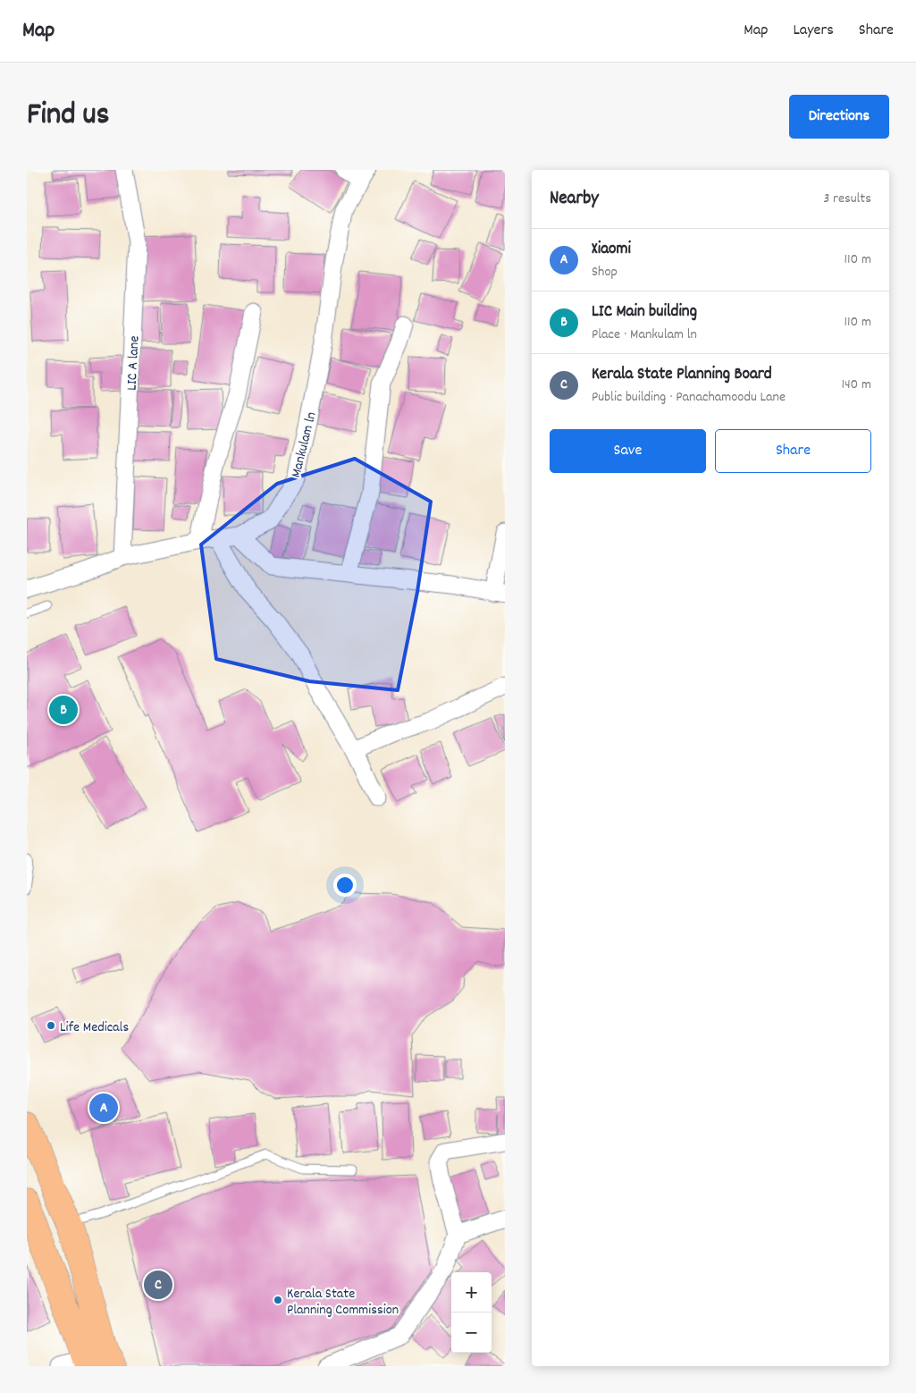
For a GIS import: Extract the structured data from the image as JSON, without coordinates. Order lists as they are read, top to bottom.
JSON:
{
  "streets": {
    "street": ["LIC A lane", "Mankulam ln"]
  },
  "crossings": [
    ["LIC A lane", "Mankulam ln"]
  ],
  "places": ["Life Medicals", "Kerala State Planning Commission"],
  "page": {
    "header": "Map",
    "nav": ["Map", "Layers", "Share"],
    "title": "Find us",
    "buttons": [
      "Directions",
      ["Save", "Share"]
    ],
    "heading": ["Nearby", "3 results"],
    "list": [
      {
        "mark": "A",
        "name": "Xiaomi",
        "note": "Shop",
        "value": "110 m"
      },
      {
        "mark": "B",
        "name": "LIC Main building",
        "note": "Place · Mankulam ln",
        "value": "110 m"
      },
      {
        "mark": "C",
        "name": "Kerala State Planning Board",
        "note": "Public building · Panachamoodu Lane",
        "value": "140 m"
      }
    ],
    "pins": ["B", "A", "C"],
    "map_buttons": ["+", "−"]
  }
}
